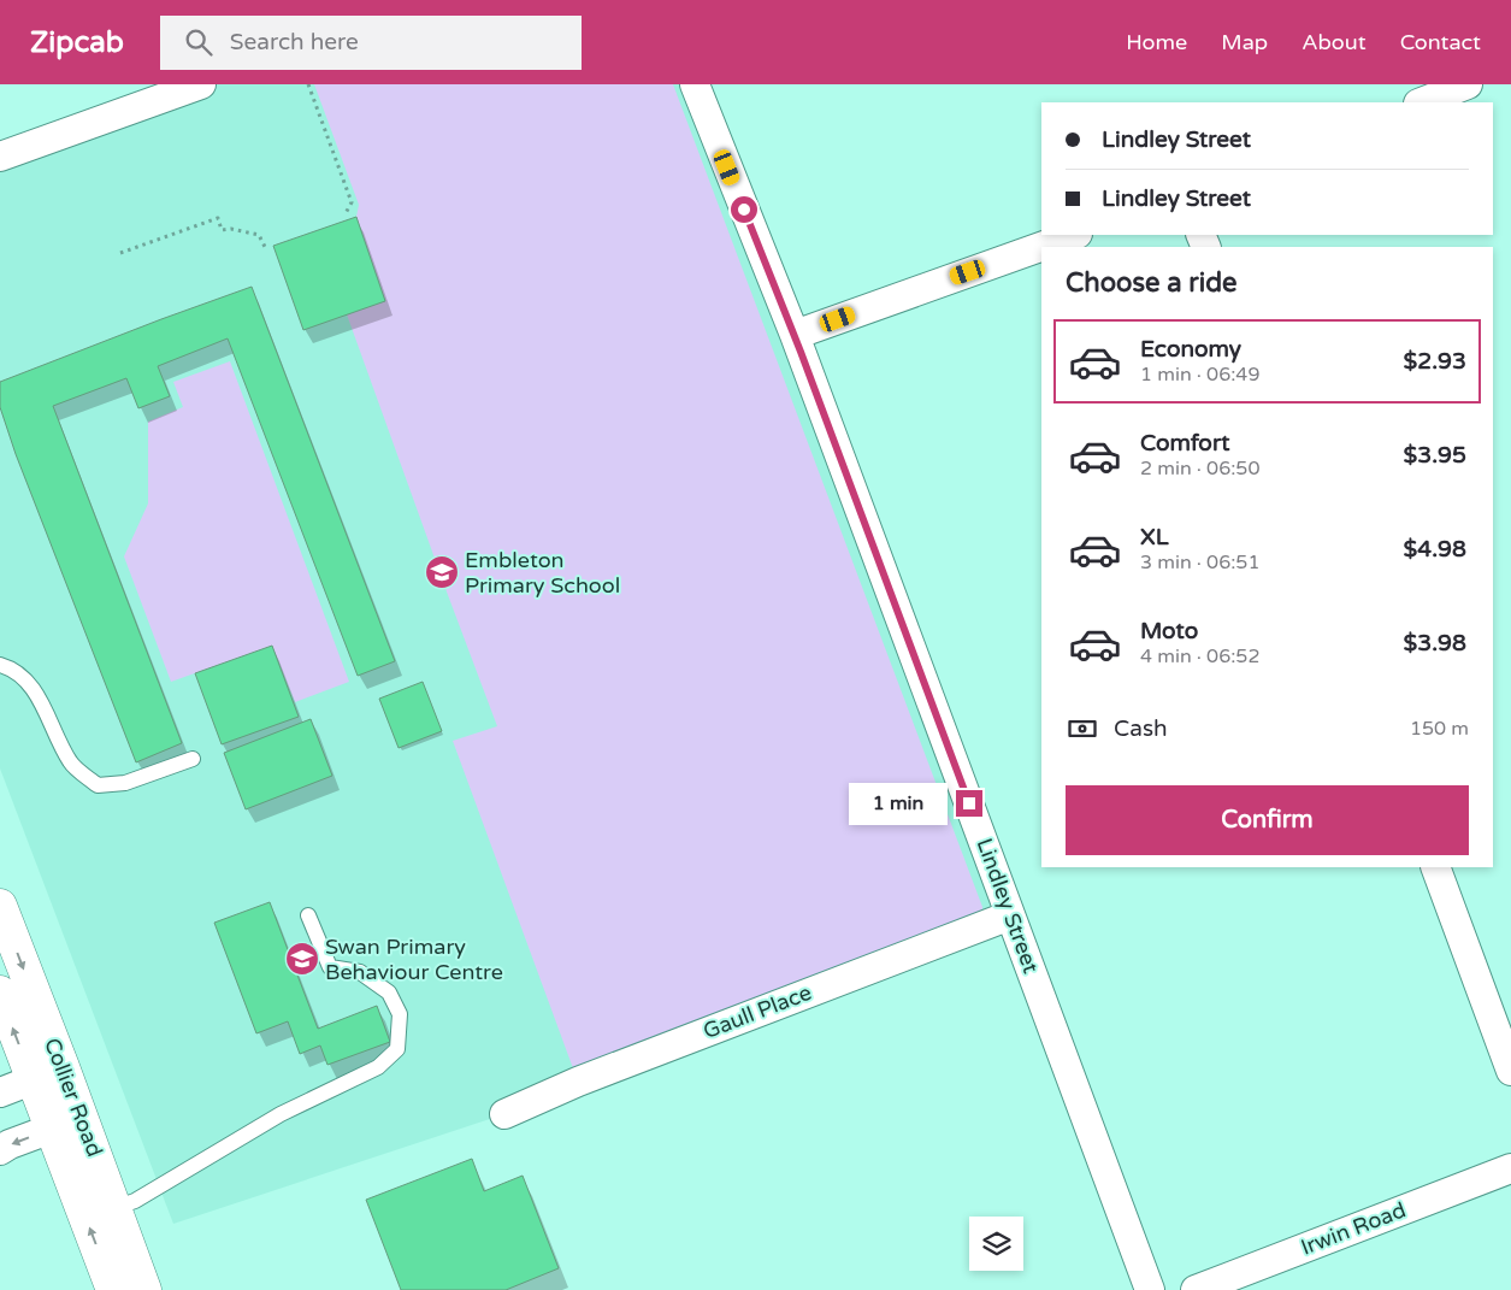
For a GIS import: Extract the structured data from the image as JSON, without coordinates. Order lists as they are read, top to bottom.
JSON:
{
  "streets": {
    "main road": ["Collier Road"],
    "street": ["Lindley Street", "Gaull Place", "Irwin Road"]
  },
  "crossings": [
    ["Lindley Street", "Gaull Place"]
  ],
  "places": {
    "school or university": ["Embleton Primary School", "Swan Primary Behaviour Centre"]
  },
  "page": {
    "header": "Zipcab",
    "search": "Search here",
    "nav": [
      "Home",
      "Map",
      "About",
      "Contact"
    ],
    "banner": ["Lindley Street", "Lindley Street"],
    "heading": "Choose a ride",
    "list": [
      {
        "name": "Economy",
        "note": "1 min · 06:49",
        "value": "$2.93"
      },
      {
        "name": "Comfort",
        "note": "2 min · 06:50",
        "value": "$3.95"
      },
      {
        "name": "XL",
        "note": "3 min · 06:51",
        "value": "$4.98"
      },
      {
        "name": "Moto",
        "note": "4 min · 06:52",
        "value": "$3.98"
      }
    ],
    "pay": ["Cash", "150 m"],
    "buttons": "Confirm",
    "bubble": "1 min"
  }
}
